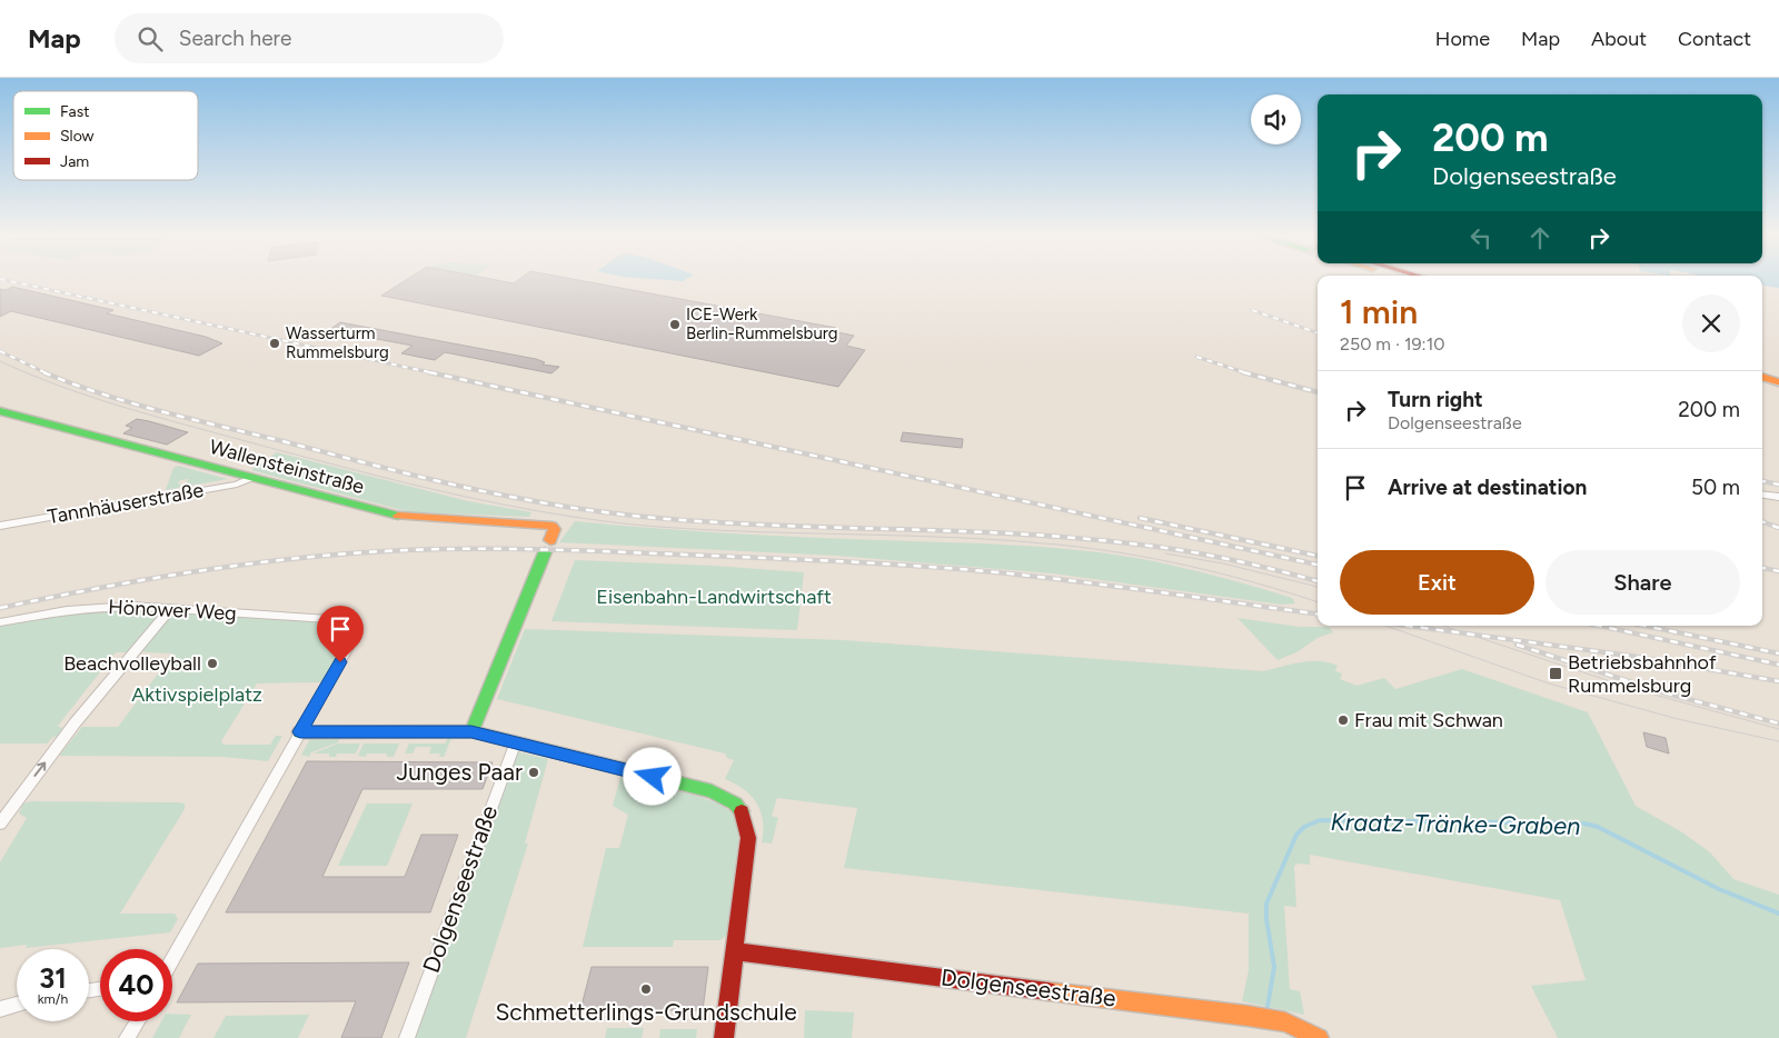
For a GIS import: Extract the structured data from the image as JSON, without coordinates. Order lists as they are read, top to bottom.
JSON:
{
  "streets": {
    "street": [
      "Wallensteinstraße",
      "Tannhäuserstraße",
      "Hönower Weg",
      "Dolgenseestraße"
    ]
  },
  "crossings": [
    ["Wallensteinstraße", "Tannhäuserstraße"]
  ],
  "water": ["Kraatz-Tränke-Graben"],
  "parks": ["Eisenbahn-Landwirtschaft", "Aktivspielplatz"],
  "places": {
    "other": [
      "ICE-Werk Berlin-Rummelsburg",
      "Wasserturm Rummelsburg",
      "Beachvolleyball",
      "Frau mit Schwan",
      "Junges Paar",
      "Schmetterlings-Grundschule"
    ],
    "transit": ["Betriebsbahnhof Rummelsburg"]
  },
  "legend": ["Fast", "Slow", "Jam"],
  "page": {
    "header": "Map",
    "search": "Search here",
    "nav": [
      "Home",
      "Map",
      "About",
      "Contact"
    ],
    "turn": ["200 m", "Dolgenseestraße"],
    "heading": ["1 min", "250 m · 19:10"],
    "list": [
      {
        "name": "Turn right",
        "note": "Dolgenseestraße",
        "value": "200 m"
      },
      {
        "name": "Arrive at destination",
        "value": "50 m"
      }
    ],
    "buttons": ["Exit", "Share"],
    "speed": "31 km/h",
    "limit": "40"
  }
}
